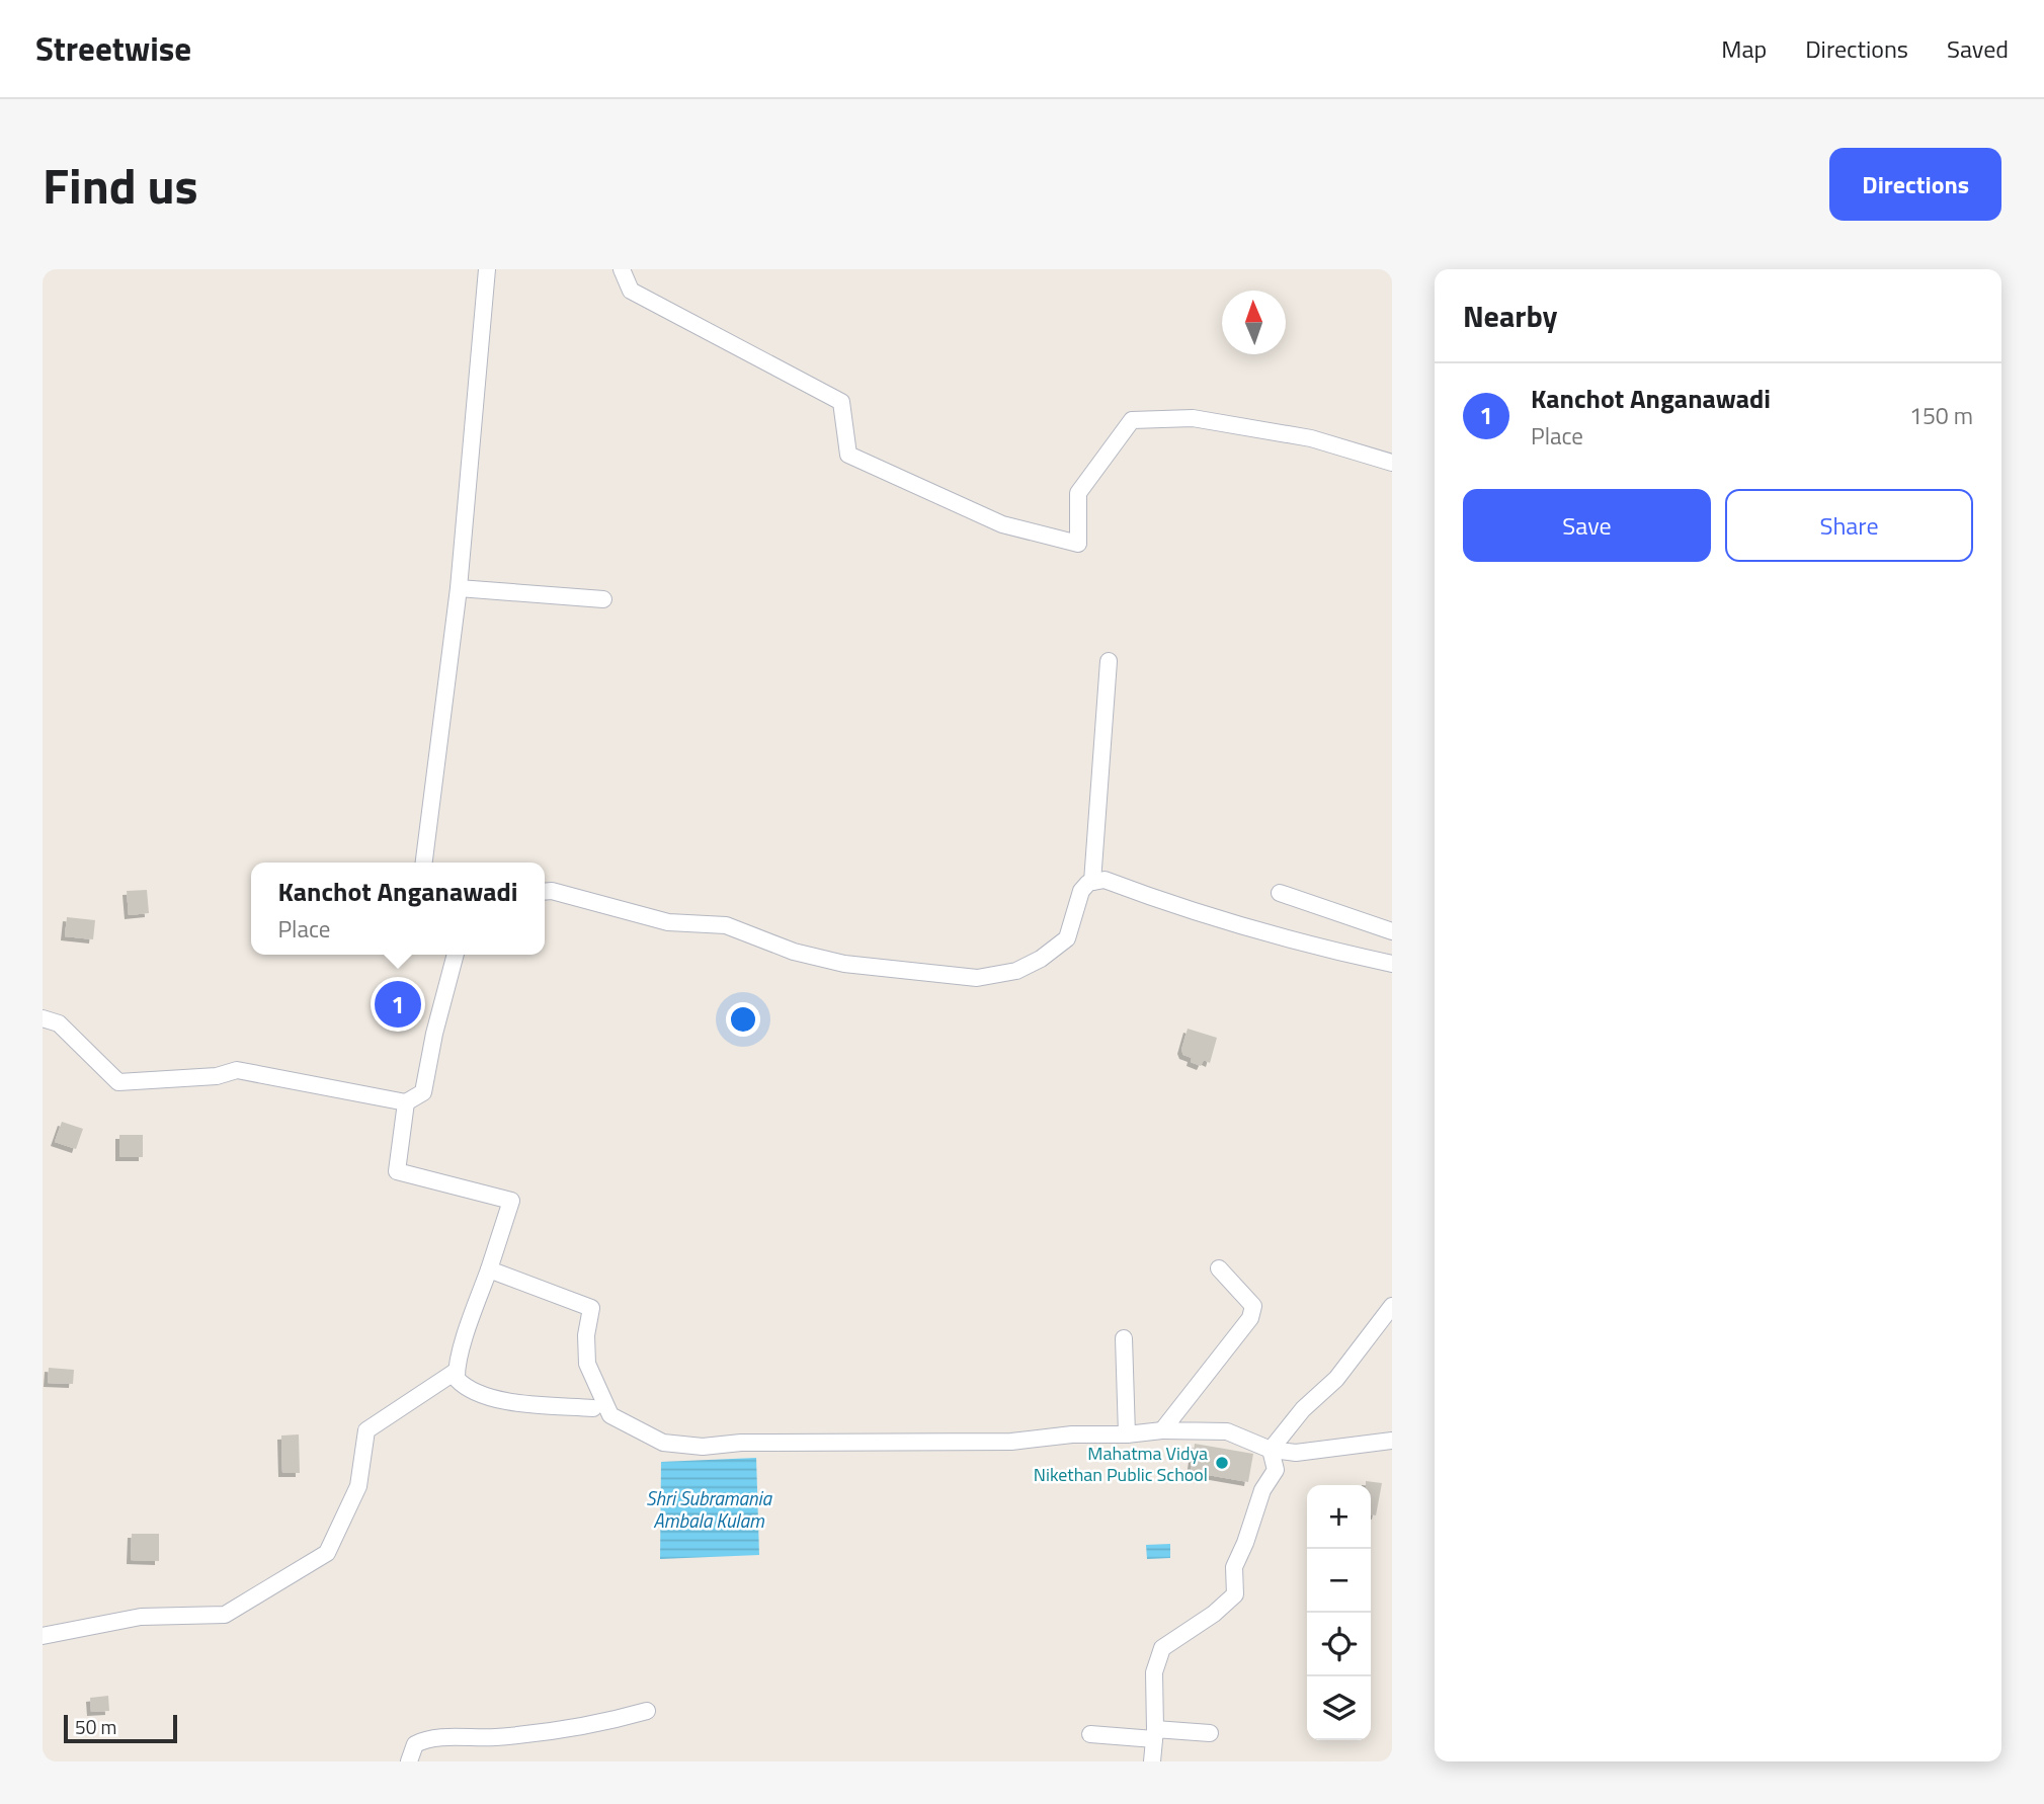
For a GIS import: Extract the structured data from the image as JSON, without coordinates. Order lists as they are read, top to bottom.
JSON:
{
  "water": ["Shri Subramania Ambala Kulam"],
  "places": ["Mahatma Vidya Nikethan Public School"],
  "scale_bar": "50 m",
  "north": "top",
  "page": {
    "header": "Streetwise",
    "nav": ["Map", "Directions", "Saved"],
    "title": "Find us",
    "buttons": [
      "Directions",
      ["Save", "Share"]
    ],
    "heading": "Nearby",
    "list": [
      {
        "mark": "1",
        "name": "Kanchot Anganawadi",
        "note": "Place",
        "value": "150 m"
      }
    ],
    "popup": ["Kanchot Anganawadi", "Place"],
    "pins": "1",
    "map_buttons": ["+", "−"],
    "scale": "50 m"
  }
}
